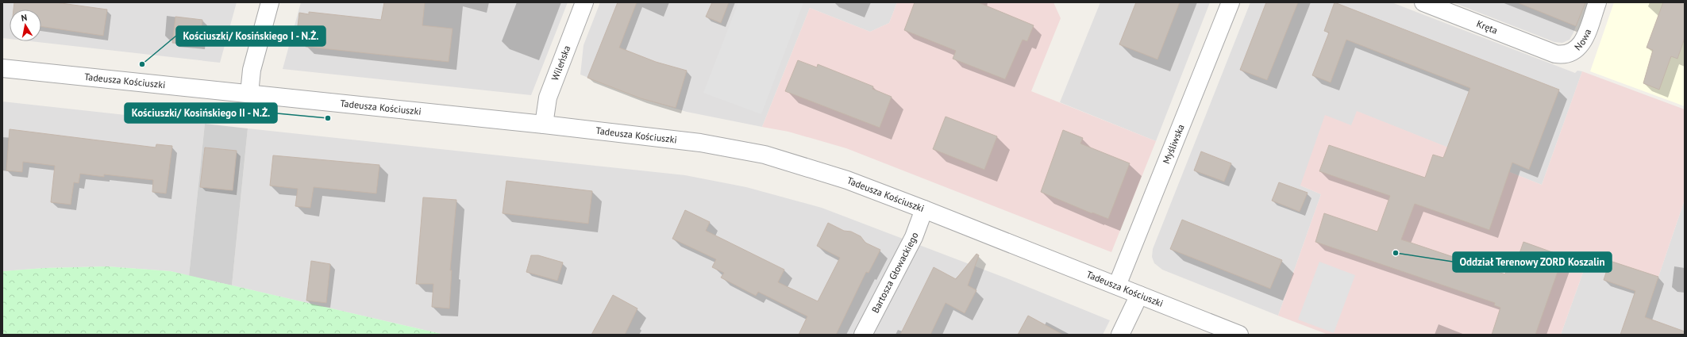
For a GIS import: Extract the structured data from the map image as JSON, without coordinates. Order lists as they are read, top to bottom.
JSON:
{
  "streets": {
    "street": [
      "Kręta",
      "Nowa",
      "Wileńska",
      "Tadeusza Kościuszki",
      "Myśliwska",
      "Bartosza Głowackiego"
    ]
  },
  "crossings": [
    ["Kręta", "Nowa"],
    ["Wileńska", "Tadeusza Kościuszki"],
    ["Tadeusza Kościuszki", "Myśliwska"],
    ["Tadeusza Kościuszki", "Bartosza Głowackiego"]
  ],
  "places": ["Kościuszki/ Kosińskiego I - N.Ż.", "Kościuszki/ Kosińskiego II - N.Ż.", "Oddział Terenowy ZORD Koszalin"],
  "north": "top"
}
